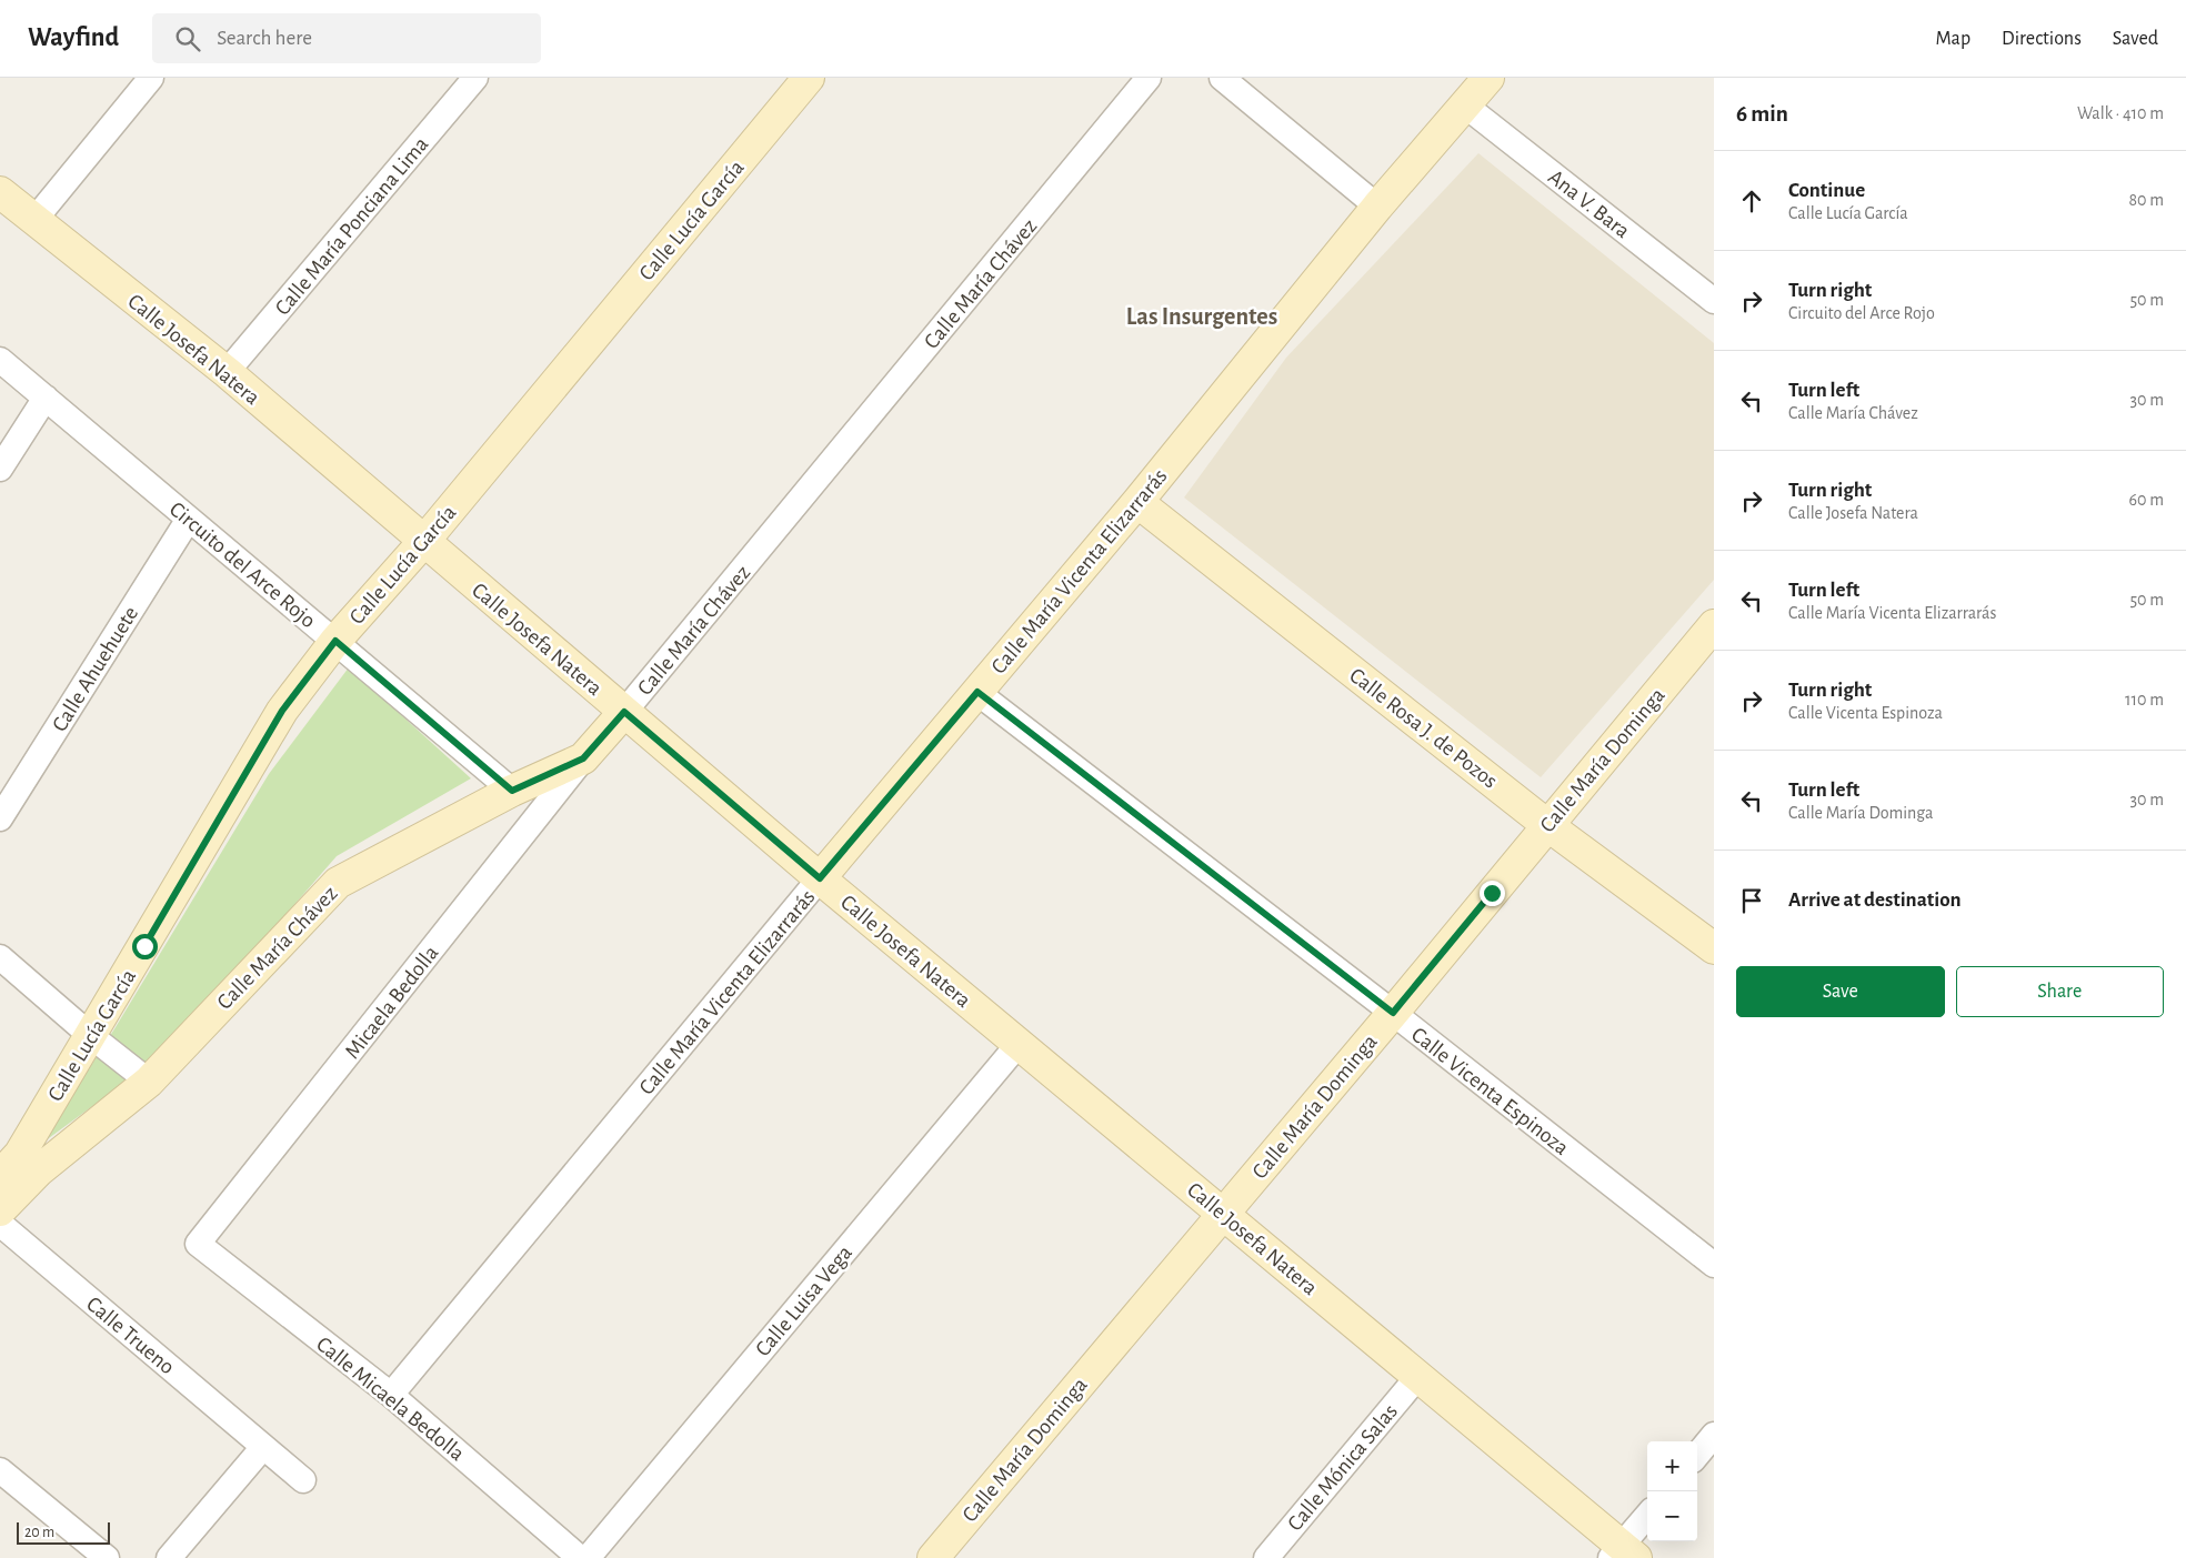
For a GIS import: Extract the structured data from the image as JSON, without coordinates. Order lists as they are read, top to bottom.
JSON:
{
  "streets": {
    "street": [
      "Ana V. Bara",
      "Calle Lucía García",
      "Calle María Ponciana Lima",
      "Calle María Chávez",
      "Calle Josefa Natera",
      "Circuito del Arce Rojo",
      "Calle María Vicenta Elizarrarás",
      "Calle Ahuehuete",
      "Calle Rosa J. de Pozos",
      "Calle María Dominga",
      "Micaela Bedolla",
      "Calle Vicenta Espinoza",
      "Calle Luisa Vega",
      "Calle Trueno",
      "Calle Micaela Bedolla",
      "Calle Mónica Salas"
    ]
  },
  "crossings": [
    ["Ana V. Bara", "Calle María Vicenta Elizarrarás"],
    ["Calle Lucía García", "Calle Josefa Natera"],
    ["Calle Lucía García", "Circuito del Arce Rojo"],
    ["Calle María Ponciana Lima", "Calle Josefa Natera"],
    ["Calle María Chávez", "Calle Josefa Natera"],
    ["Calle María Chávez", "Circuito del Arce Rojo"],
    ["Calle María Chávez", "Micaela Bedolla"],
    ["Calle Josefa Natera", "Calle María Vicenta Elizarrarás"],
    ["Calle Josefa Natera", "Calle María Dominga"],
    ["Calle Josefa Natera", "Calle Luisa Vega"],
    ["Calle Josefa Natera", "Calle Mónica Salas"],
    ["Circuito del Arce Rojo", "Calle Ahuehuete"],
    ["Calle María Vicenta Elizarrarás", "Calle Rosa J. de Pozos"],
    ["Calle María Vicenta Elizarrarás", "Calle Vicenta Espinoza"],
    ["Calle María Vicenta Elizarrarás", "Calle Micaela Bedolla"],
    ["Calle Rosa J. de Pozos", "Calle María Dominga"],
    ["Calle María Dominga", "Calle Vicenta Espinoza"],
    ["Micaela Bedolla", "Calle Micaela Bedolla"]
  ],
  "districts": ["Las Insurgentes"],
  "scale_bar": "20 m",
  "page": {
    "header": "Wayfind",
    "search": "Search here",
    "nav": ["Map", "Directions", "Saved"],
    "heading": ["6 min", "Walk · 410 m"],
    "list": [
      ["Continue", "Calle Lucía García", "80 m"],
      ["Turn right", "Circuito del Arce Rojo", "50 m"],
      ["Turn left", "Calle María Chávez", "30 m"],
      ["Turn right", "Calle Josefa Natera", "60 m"],
      ["Turn left", "Calle María Vicenta Elizarrarás", "50 m"],
      ["Turn right", "Calle Vicenta Espinoza", "110 m"],
      ["Turn left", "Calle María Dominga", "30 m"],
      "Arrive at destination"
    ],
    "buttons": ["Save", "Share"],
    "map_buttons": ["+", "−"],
    "scale": "20 m"
  }
}
